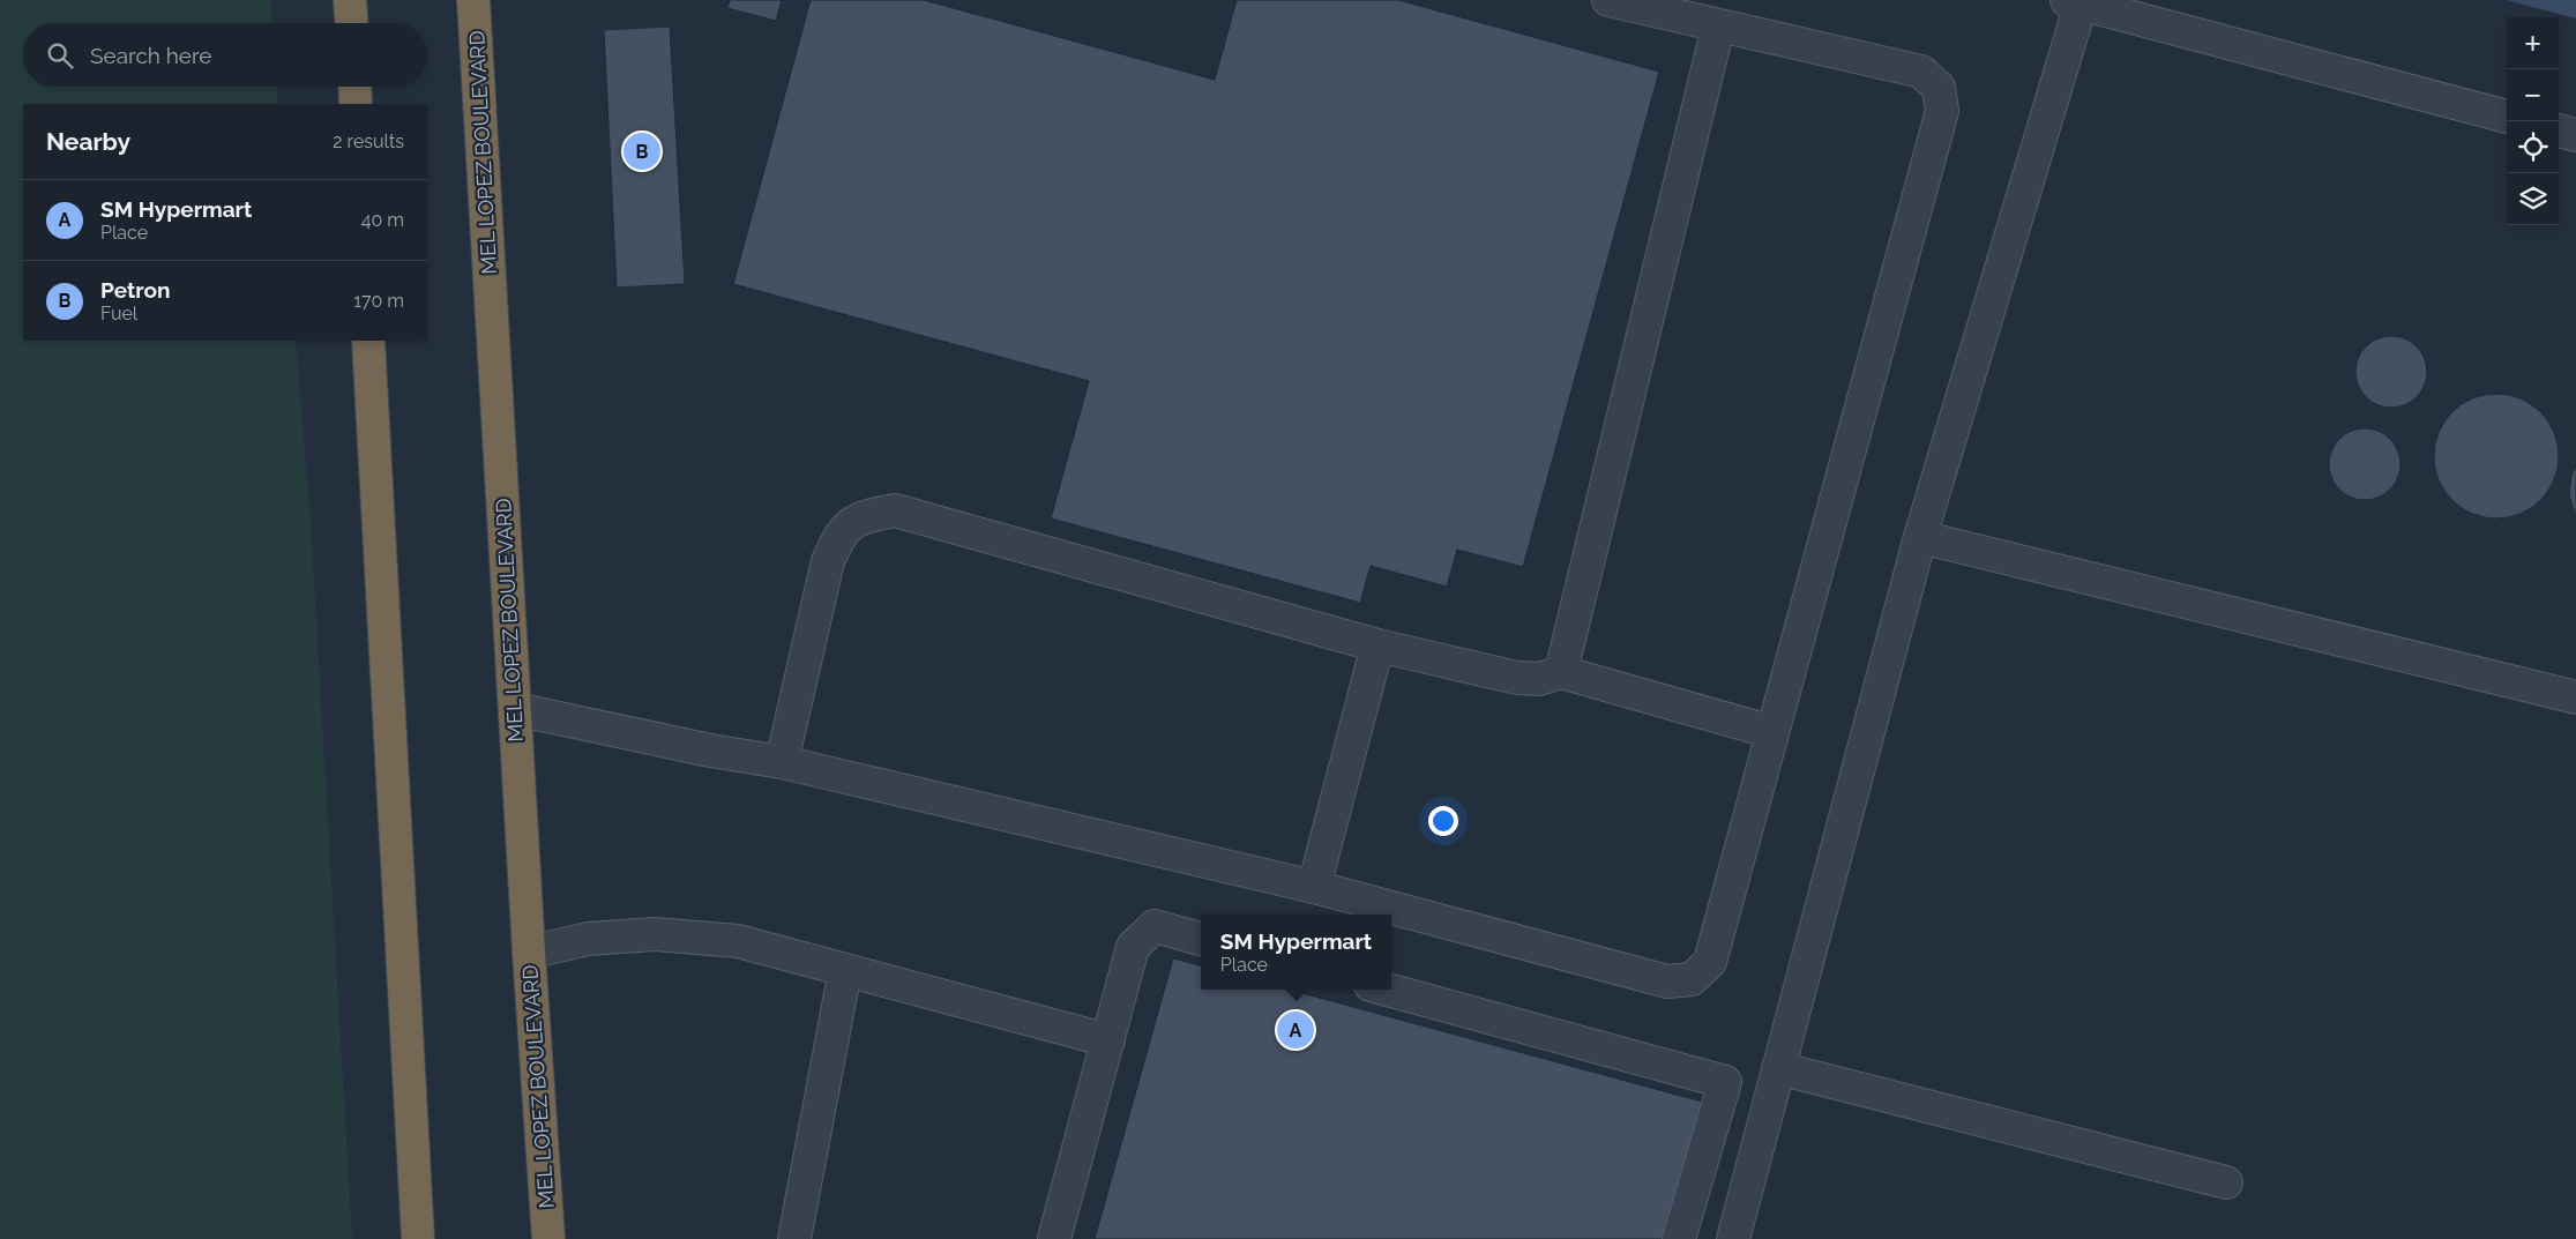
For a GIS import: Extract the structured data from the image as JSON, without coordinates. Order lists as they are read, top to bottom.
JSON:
{
  "streets": {
    "highway": ["MEL LOPEZ BOULEVARD"]
  },
  "page": {
    "map_buttons": ["+", "−"],
    "search": "Search here",
    "heading": ["Nearby", "2 results"],
    "pins": ["B", "A"],
    "list": [
      {
        "mark": "A",
        "name": "SM Hypermart",
        "note": "Place",
        "value": "40 m"
      },
      {
        "mark": "B",
        "name": "Petron",
        "note": "Fuel",
        "value": "170 m"
      }
    ],
    "popup": ["SM Hypermart", "Place"]
  }
}
